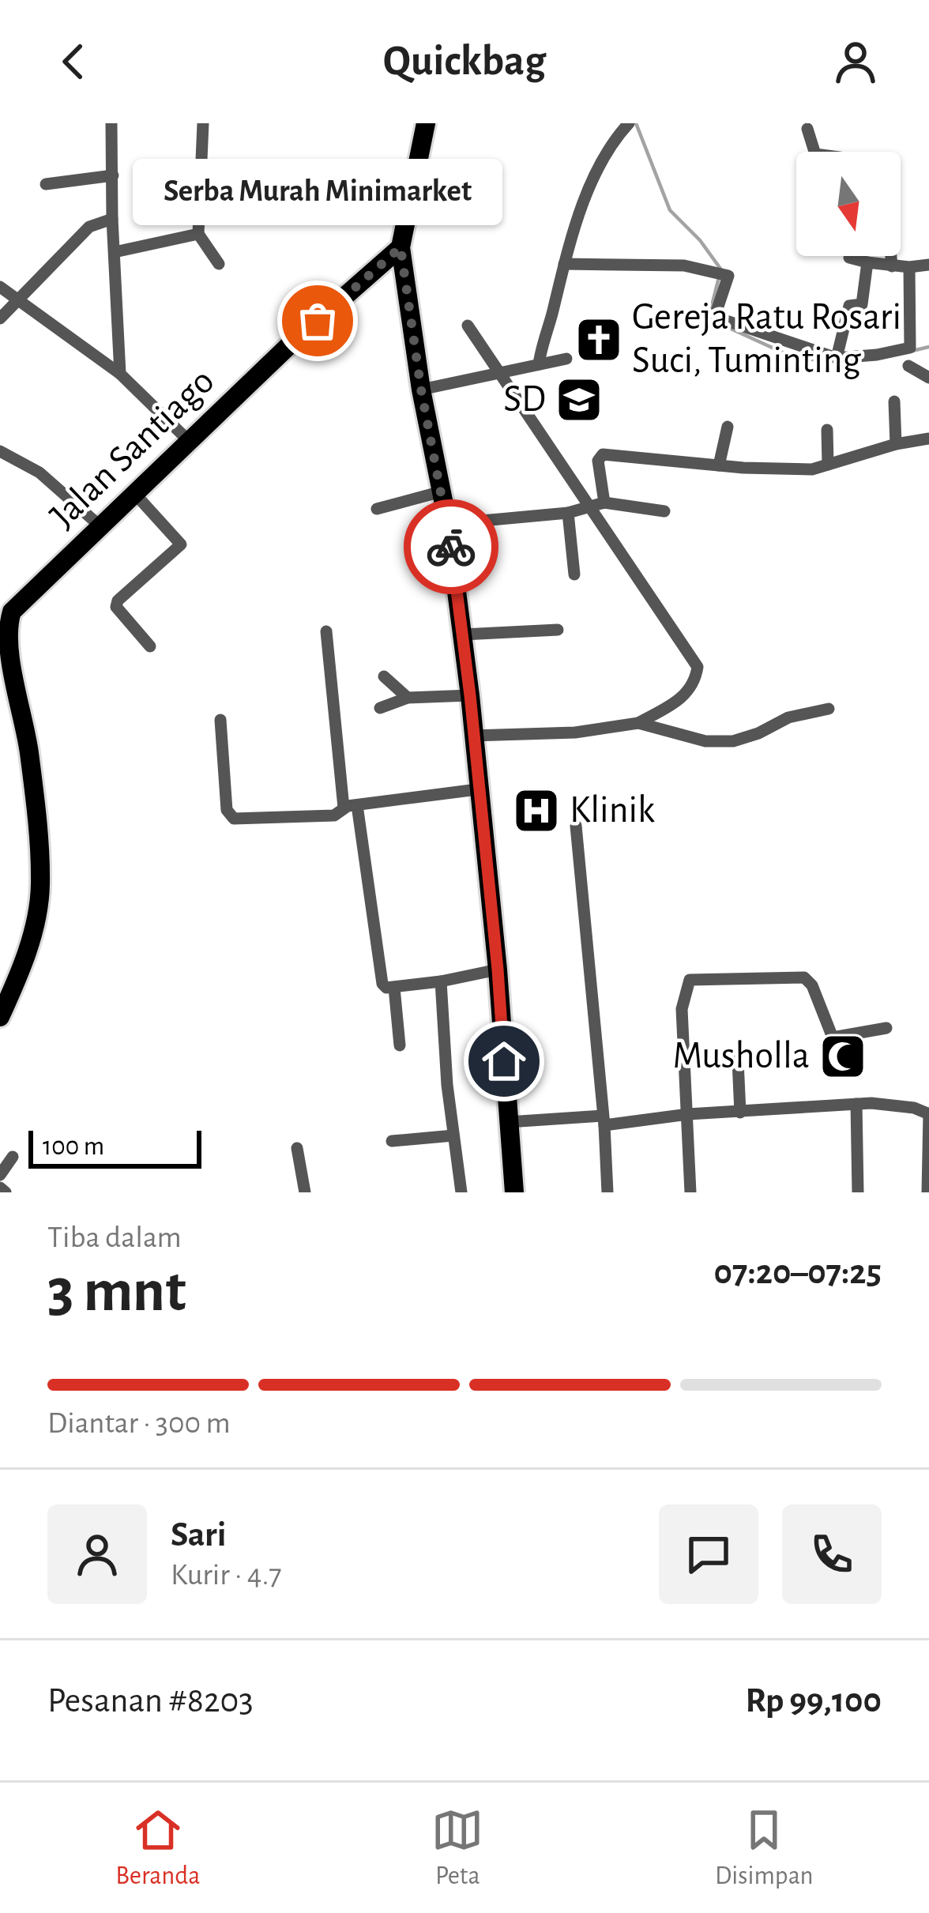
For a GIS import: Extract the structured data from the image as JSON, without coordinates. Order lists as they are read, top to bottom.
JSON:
{
  "streets": {
    "highway": ["Jalan Santiago"]
  },
  "places": {
    "other": ["Serba Murah Minimarket"],
    "church": ["Gereja Ratu Rosari Suci, Tuminting"],
    "school or university": ["SD"],
    "hospital": ["Klinik"],
    "mosque": ["Musholla"]
  },
  "scale_bar": "100 m",
  "north": "bottom",
  "page": {
    "header": "Quickbag",
    "bubble": "Serba Murah Minimarket",
    "scale": "100 m",
    "heading": ["3 mnt", "Tiba dalam", "07:20–07:25"],
    "panel": [
      "Sari",
      "Kurir · 4.7",
      "Pesanan #8203",
      "Rp 99,100"
    ],
    "bar": "Diantar · 300 m",
    "tabs": ["Beranda", "Peta", "Disimpan"]
  }
}
